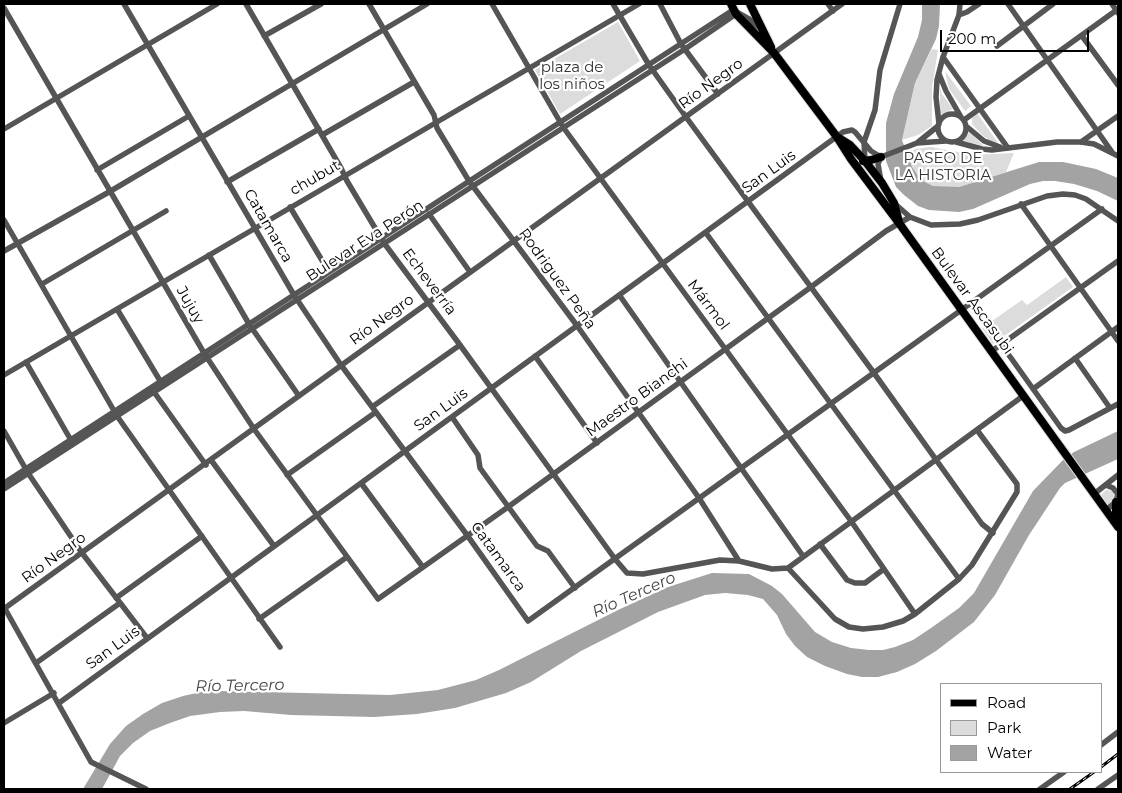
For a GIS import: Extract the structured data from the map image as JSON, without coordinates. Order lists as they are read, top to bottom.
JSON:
{
  "streets": {
    "main road": ["Bulevar Ascasubi"],
    "street": [
      "Río Negro",
      "San Luis",
      "chubut",
      "Catamarca",
      "Bulevar Eva Perón",
      "Rodriguez Peña",
      "Echeverría",
      "Jujuy",
      "Mármol",
      "Maestro Bianchi"
    ]
  },
  "crossings": [
    ["Río Negro", "Catamarca"],
    ["Río Negro", "Rodriguez Peña"],
    ["Río Negro", "Echeverría"],
    ["Río Negro", "Jujuy"],
    ["Río Negro", "Mármol"],
    ["San Luis", "Catamarca"],
    ["San Luis", "Rodriguez Peña"],
    ["San Luis", "Echeverría"],
    ["San Luis", "Bulevar Ascasubi"],
    ["San Luis", "Jujuy"],
    ["San Luis", "Mármol"],
    ["chubut", "Catamarca"],
    ["chubut", "Rodriguez Peña"],
    ["chubut", "Echeverría"],
    ["chubut", "Jujuy"],
    ["chubut", "Mármol"],
    ["Catamarca", "Bulevar Eva Perón"],
    ["Catamarca", "Maestro Bianchi"],
    ["Bulevar Eva Perón", "Rodriguez Peña"],
    ["Bulevar Eva Perón", "Echeverría"],
    ["Bulevar Eva Perón", "Jujuy"],
    ["Bulevar Eva Perón", "Mármol"],
    ["Rodriguez Peña", "Echeverría"],
    ["Rodriguez Peña", "Maestro Bianchi"],
    ["Echeverría", "Maestro Bianchi"],
    ["Bulevar Ascasubi", "Maestro Bianchi"],
    ["Jujuy", "Maestro Bianchi"],
    ["Mármol", "Maestro Bianchi"]
  ],
  "water": ["Río Tercero"],
  "parks": ["plaza de los niños", "PASEO DE LA HISTORIA"],
  "legend": ["Road", "Park", "Water"],
  "scale_bar": "200 m"
}
